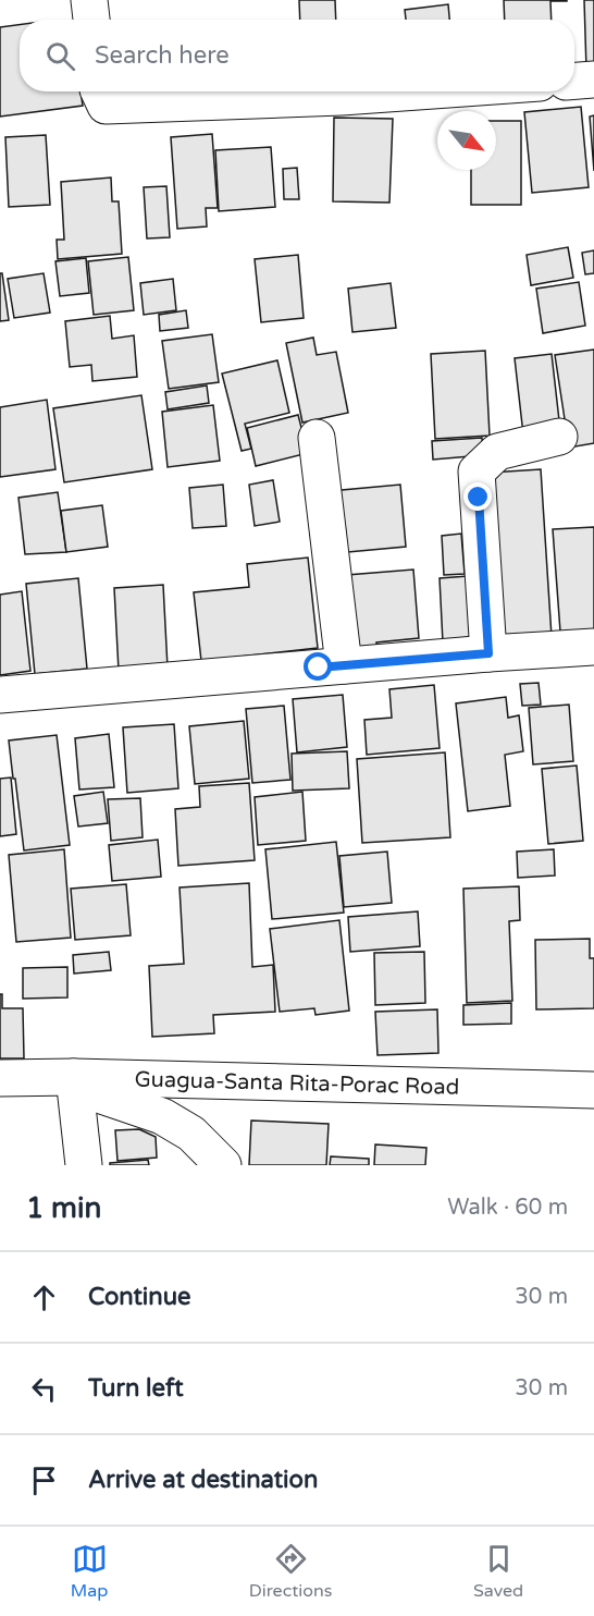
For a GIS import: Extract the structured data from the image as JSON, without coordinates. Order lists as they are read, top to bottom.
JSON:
{
  "streets": {
    "street": ["Guagua-Santa Rita-Porac Road"]
  },
  "north": "bottom right",
  "page": {
    "search": "Search here",
    "heading": ["1 min", "Walk · 60 m"],
    "list": [
      ["Continue", "30 m"],
      ["Turn left", "30 m"],
      "Arrive at destination"
    ],
    "nav": ["Map", "Directions", "Saved"]
  }
}
